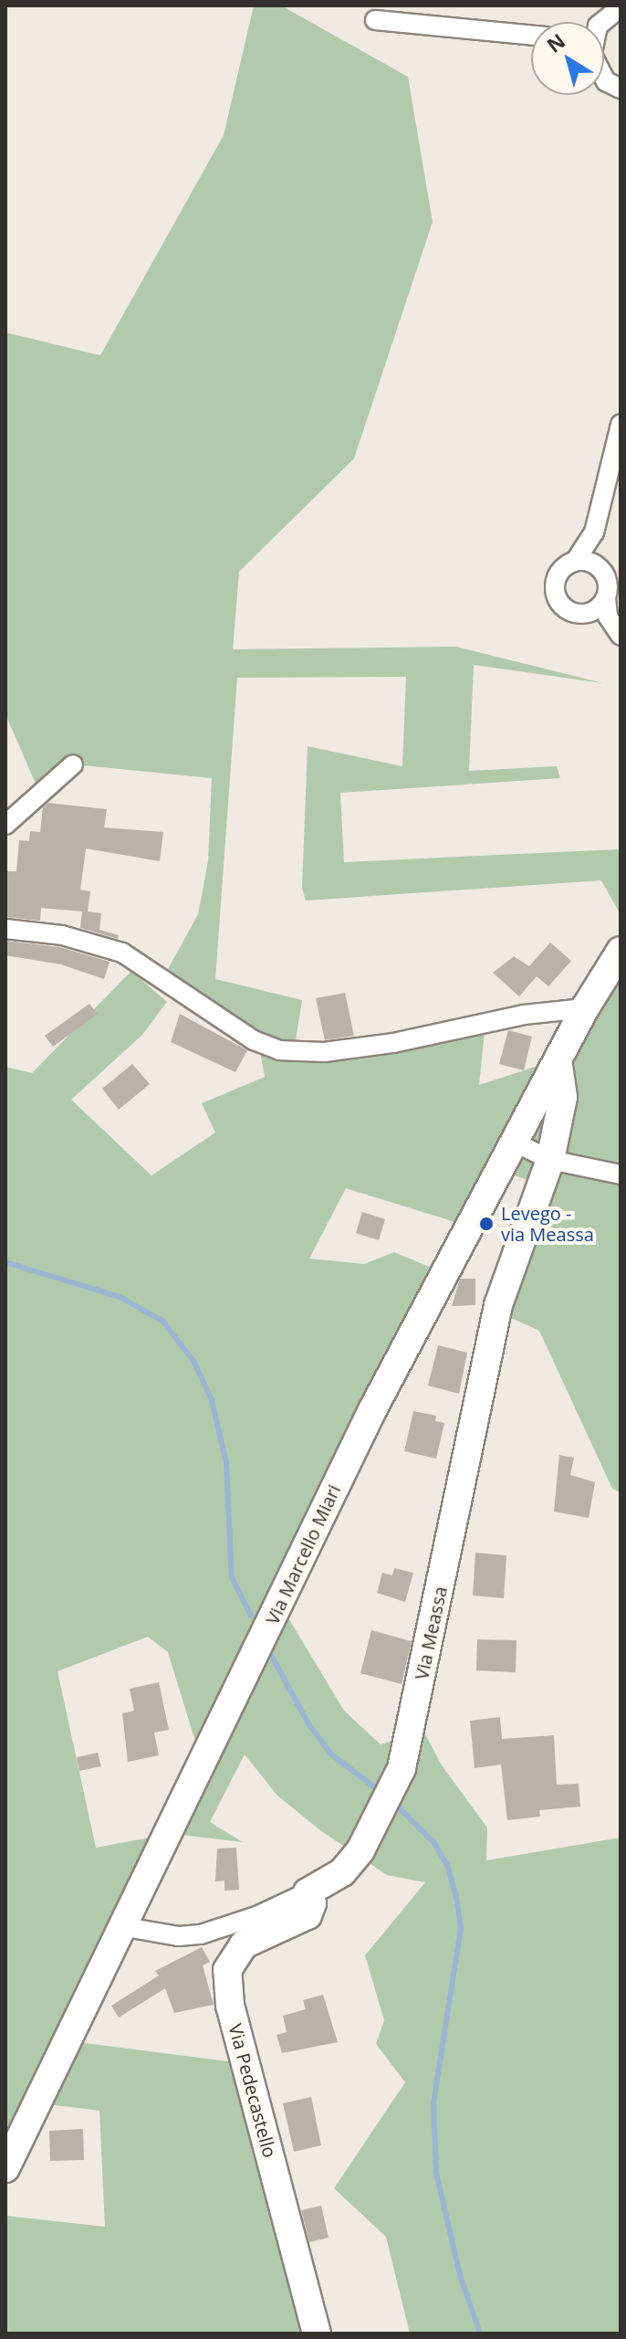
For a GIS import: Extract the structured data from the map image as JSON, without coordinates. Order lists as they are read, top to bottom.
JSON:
{
  "streets": {
    "street": ["Via Marcello Miari", "Via Meassa", "Via Pedecastello"]
  },
  "crossings": [
    ["Via Marcello Miari", "Via Meassa"],
    ["Via Meassa", "Via Pedecastello"]
  ],
  "places": ["Levego - via Meassa"],
  "north": "top left"
}
